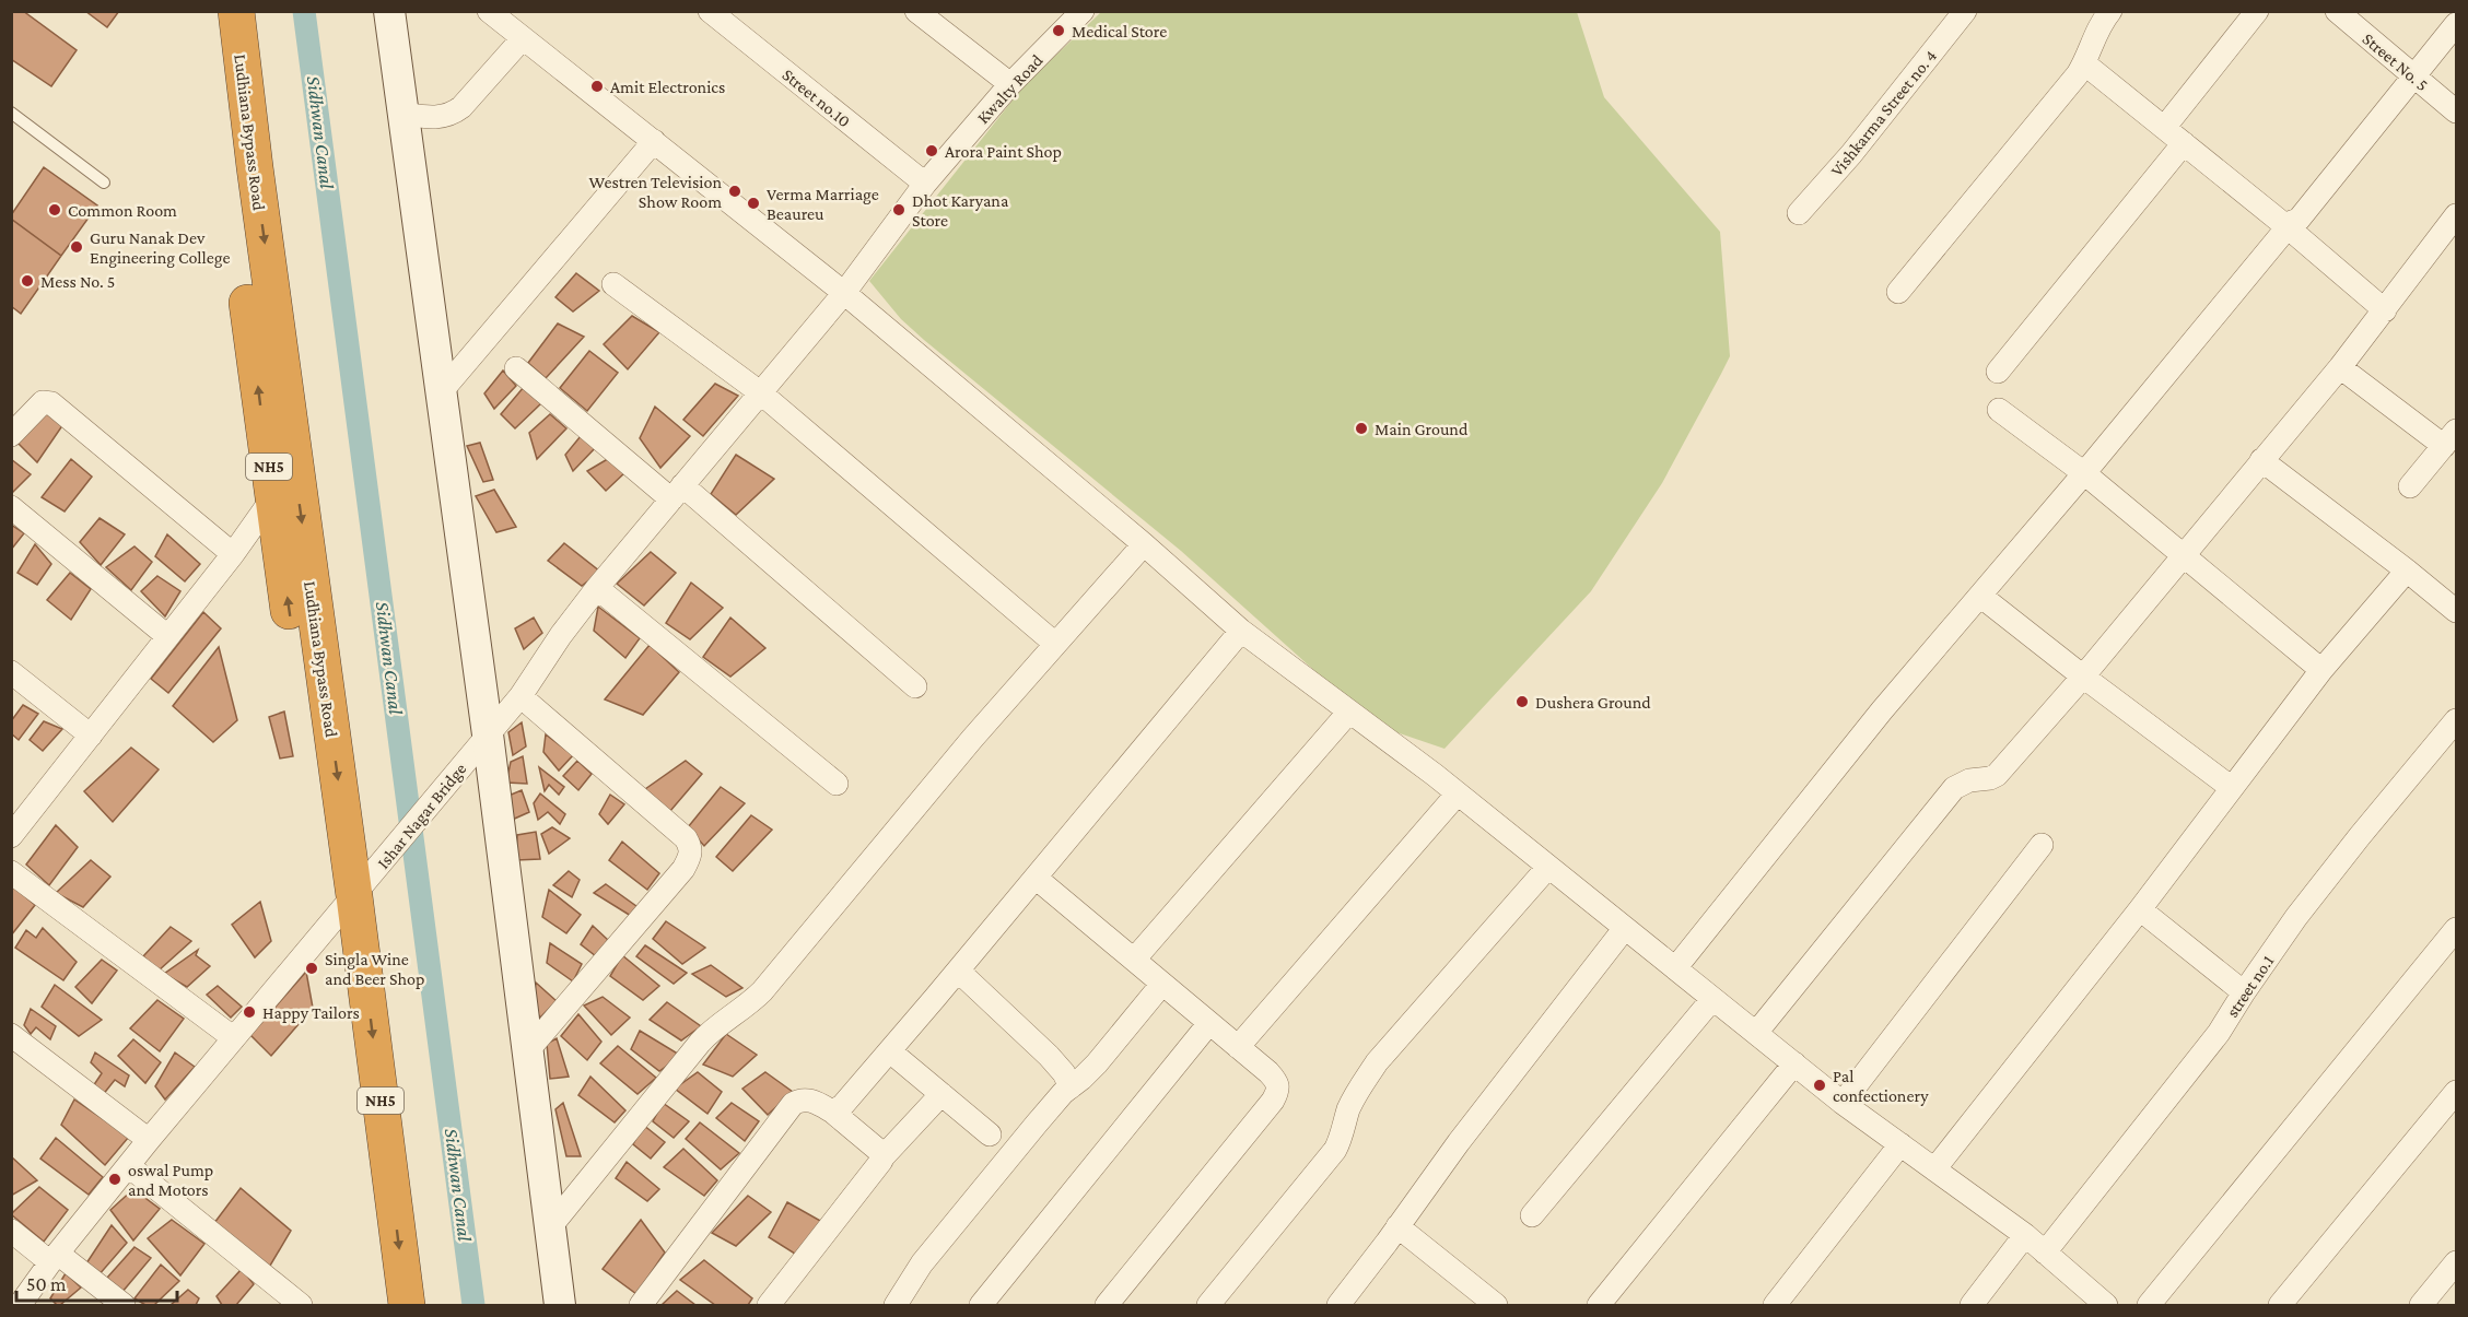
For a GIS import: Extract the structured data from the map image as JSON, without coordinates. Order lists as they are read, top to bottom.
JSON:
{
  "streets": {
    "highway": ["Ludhiana Bypass Road", "NH5"],
    "street": [
      "Street No. 5",
      "Kwalty Road",
      "Street no.10",
      "Vishkarma Street no. 4",
      "Ishar Nagar Bridge",
      "street no.1"
    ]
  },
  "crossings": [
    ["Kwalty Road", "Street no.10"],
    ["Kwalty Road", "Ishar Nagar Bridge"],
    ["Ludhiana Bypass Road", "Ishar Nagar Bridge"]
  ],
  "water": ["Sidhwan Canal"],
  "places": [
    "Medical Store",
    "Amit Electronics",
    "Arora Paint Shop",
    "Westren Television Show Room",
    "Verma Marriage Beaureu",
    "Common Room",
    "Dhot Karyana Store",
    "Guru Nanak Dev Engineering College",
    "Mess No. 5",
    "Main Ground",
    "Dushera Ground",
    "Singla Wine and Beer Shop",
    "Happy Tailors",
    "Pal confectionery",
    "oswal Pump and Motors"
  ],
  "scale_bar": "50 m"
}
